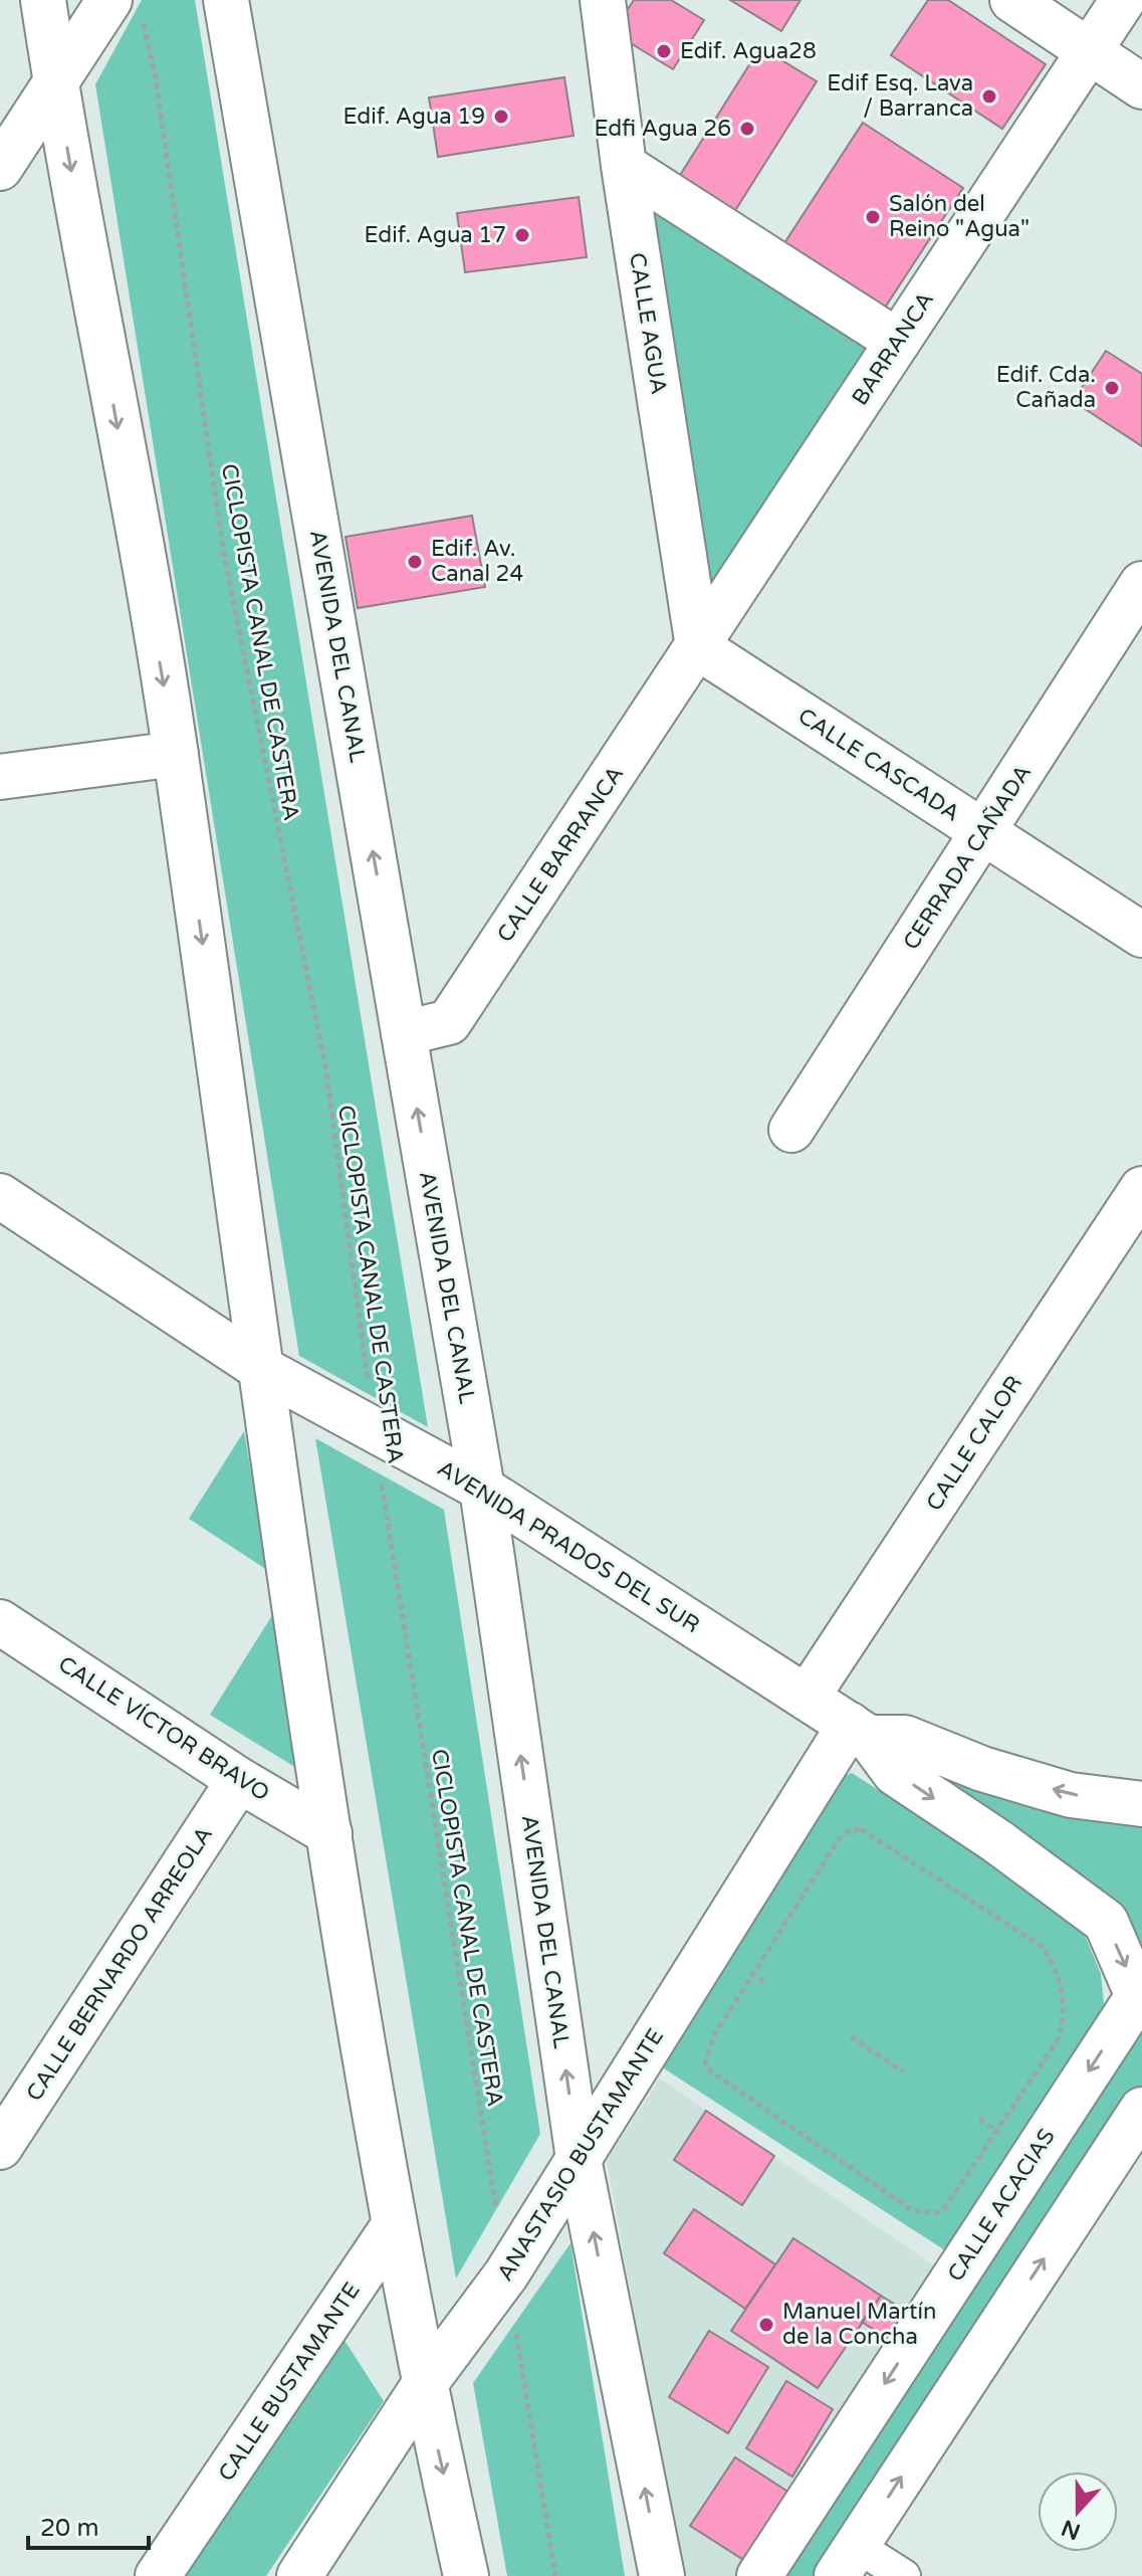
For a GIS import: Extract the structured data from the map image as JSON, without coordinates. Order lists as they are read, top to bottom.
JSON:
{
  "streets": {
    "street": [
      "CALLE AGUA",
      "BARRANCA",
      "AVENIDA DEL CANAL",
      "CALLE CASCADA",
      "CALLE BARRANCA",
      "CERRADA CAÑADA",
      "CALLE CALOR",
      "AVENIDA PRADOS DEL SUR",
      "CALLE VÍCTOR BRAVO",
      "CALLE BERNARDO ARREOLA",
      "ANASTASIO BUSTAMANTE",
      "CALLE ACACIAS",
      "CALLE BUSTAMANTE"
    ],
    "path": ["CICLOPISTA CANAL DE CASTERA"]
  },
  "crossings": [
    ["CALLE AGUA", "BARRANCA"],
    ["CALLE AGUA", "CALLE CASCADA"],
    ["CALLE AGUA", "CALLE BARRANCA"],
    ["BARRANCA", "CALLE CASCADA"],
    ["BARRANCA", "CALLE BARRANCA"],
    ["CICLOPISTA CANAL DE CASTERA", "AVENIDA PRADOS DEL SUR"],
    ["AVENIDA DEL CANAL", "CALLE BARRANCA"],
    ["AVENIDA DEL CANAL", "AVENIDA PRADOS DEL SUR"],
    ["AVENIDA DEL CANAL", "ANASTASIO BUSTAMANTE"],
    ["CALLE CASCADA", "CALLE BARRANCA"],
    ["CALLE CASCADA", "CERRADA CAÑADA"],
    ["CALLE CALOR", "AVENIDA PRADOS DEL SUR"],
    ["AVENIDA PRADOS DEL SUR", "ANASTASIO BUSTAMANTE"],
    ["AVENIDA PRADOS DEL SUR", "CALLE ACACIAS"],
    ["CALLE VÍCTOR BRAVO", "CALLE BERNARDO ARREOLA"]
  ],
  "places": [
    "Edif. Agua28",
    "Edif Esq. Lava / Barranca",
    "Edif. Agua 19",
    "Edfi Agua 26",
    "Salón del Reino \"Agua\"",
    "Edif. Agua 17",
    "Edif. Cda. Cañada",
    "Edif. Av. Canal 24",
    "Manuel Martín de la Concha"
  ],
  "scale_bar": "20 m",
  "north": "bottom"
}
